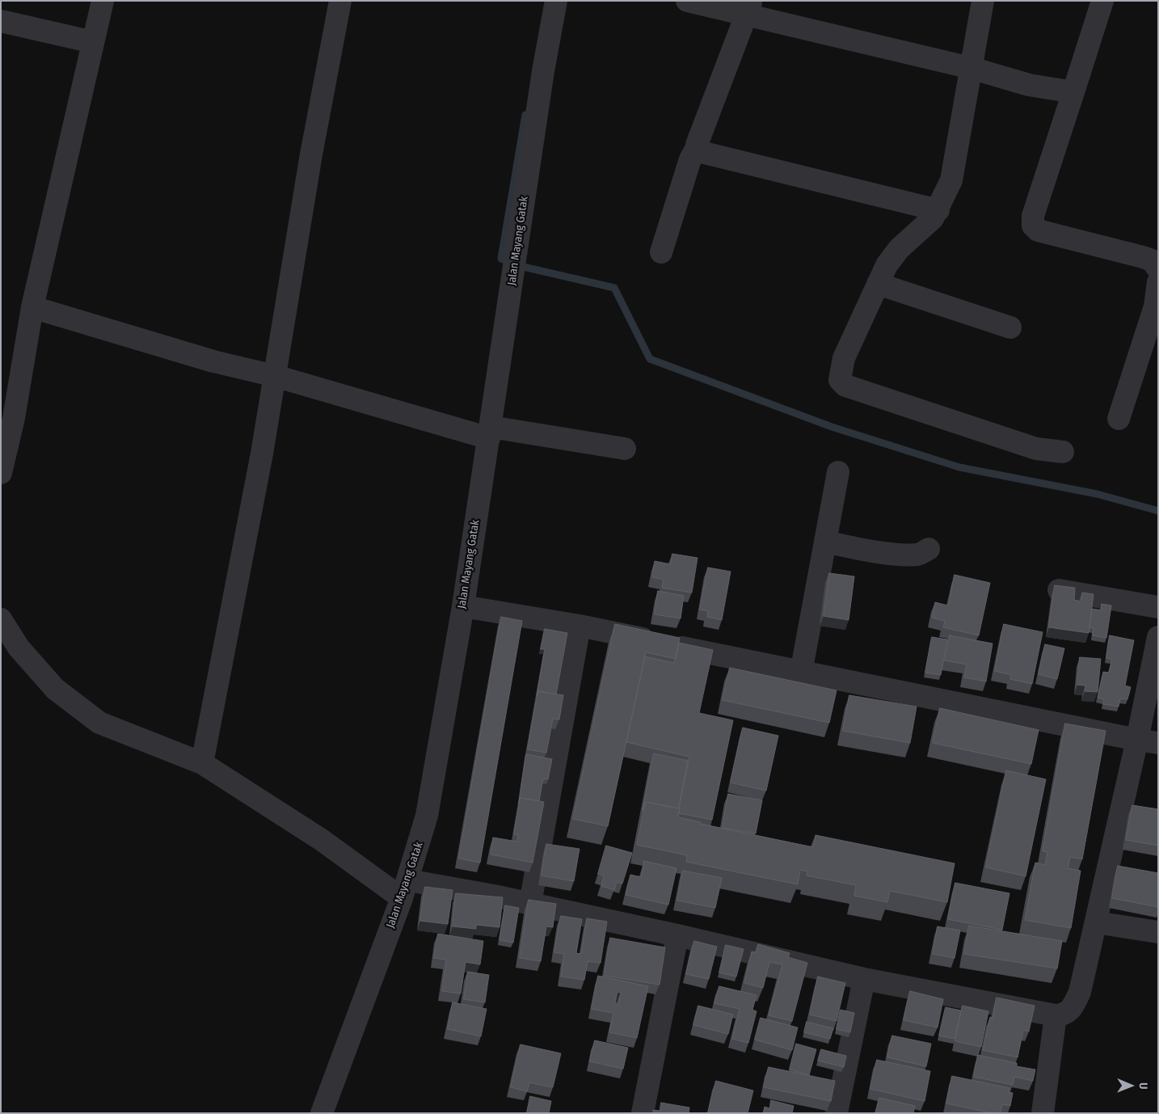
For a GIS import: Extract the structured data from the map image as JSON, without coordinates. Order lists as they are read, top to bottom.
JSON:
{
  "streets": {
    "street": ["Jalan Mayang Gatak"]
  },
  "north": "right"
}
